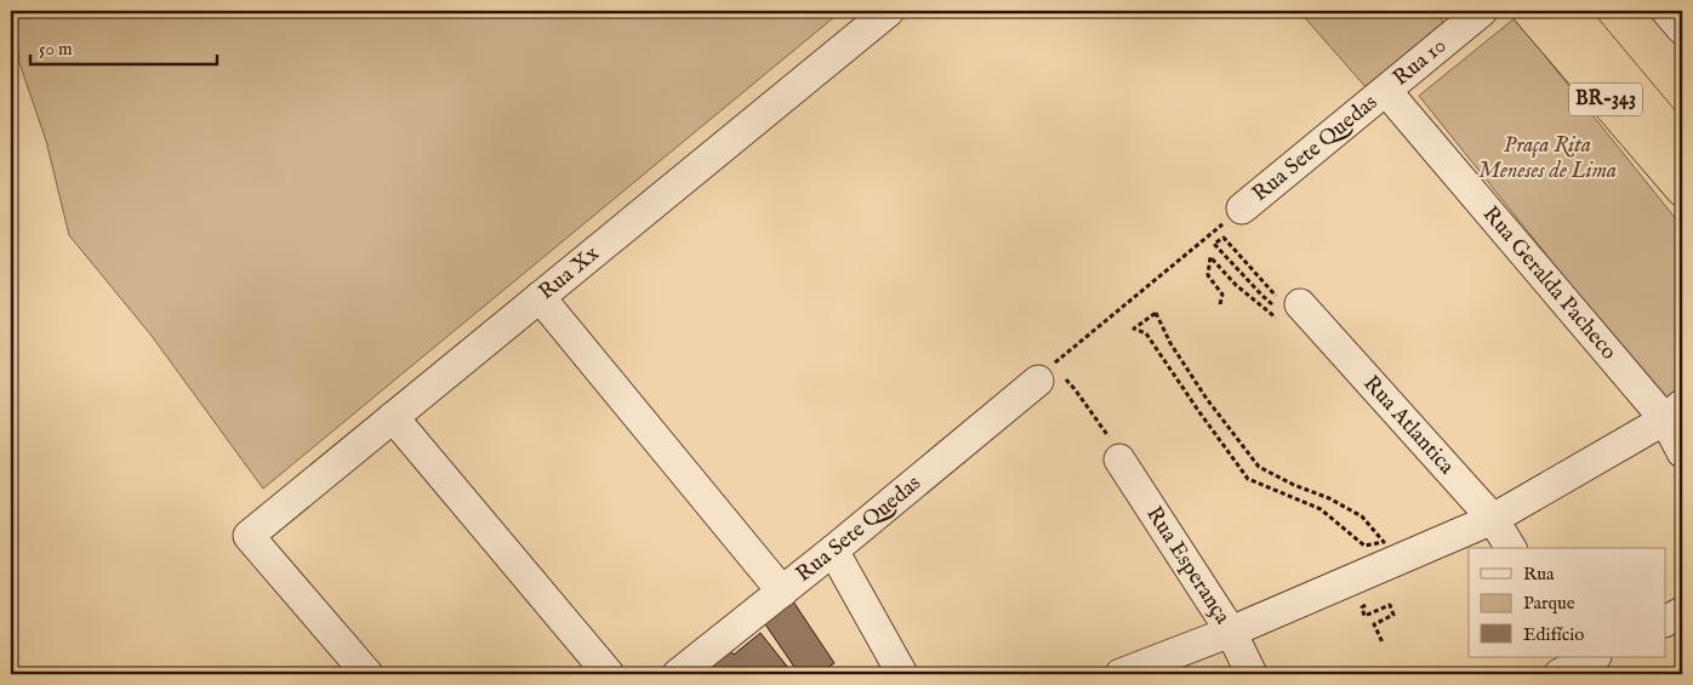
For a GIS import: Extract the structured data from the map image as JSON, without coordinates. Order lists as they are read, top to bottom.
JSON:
{
  "streets": {
    "highway": ["BR-343"],
    "street": [
      "Rua 10",
      "Rua Sete Quedas",
      "Rua Xx",
      "Rua Geralda Pacheco",
      "Rua Atlantica",
      "Rua Esperança"
    ]
  },
  "crossings": [
    ["Rua 10", "Rua Sete Quedas"],
    ["Rua 10", "Rua Geralda Pacheco"],
    ["Rua Sete Quedas", "Rua Geralda Pacheco"]
  ],
  "parks": ["Praça Rita Meneses de Lima"],
  "legend": ["Rua", "Parque", "Edifício"],
  "scale_bar": "50 m"
}
